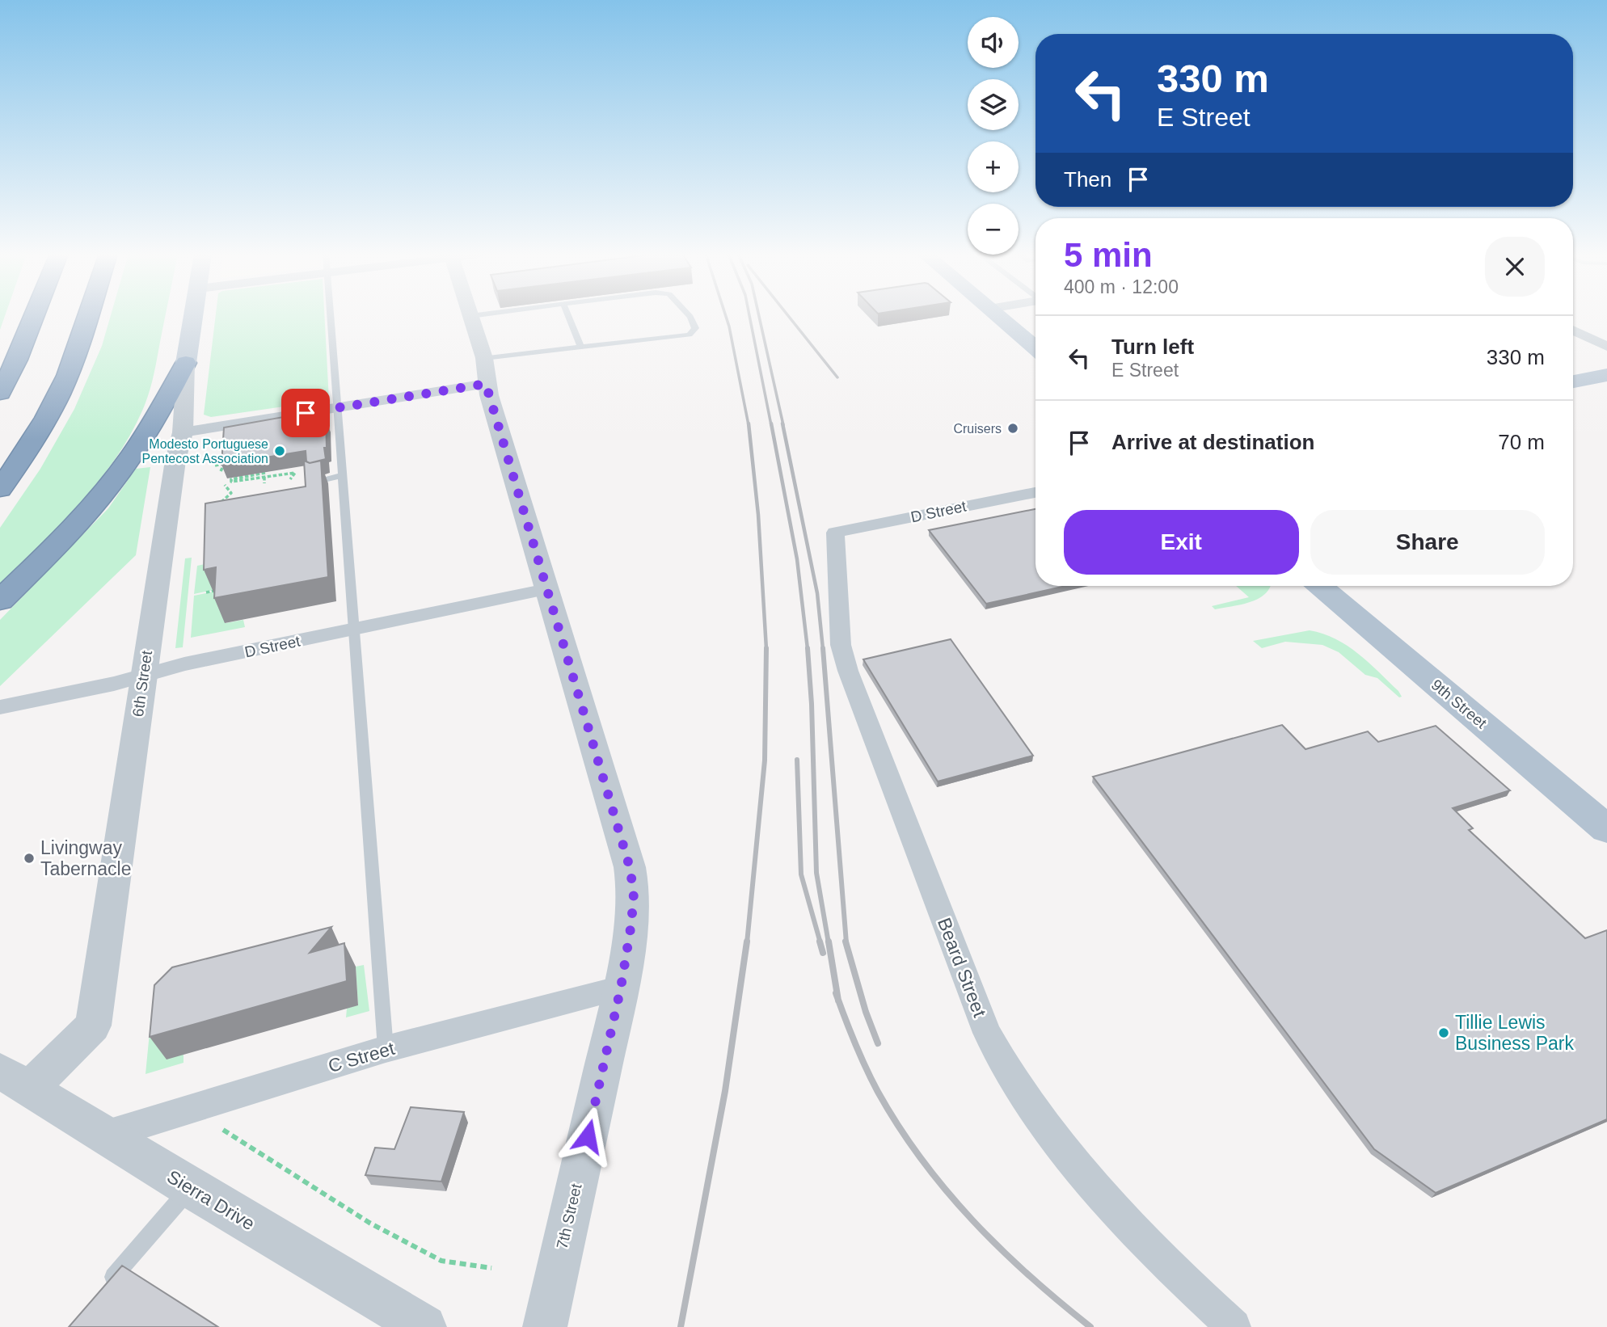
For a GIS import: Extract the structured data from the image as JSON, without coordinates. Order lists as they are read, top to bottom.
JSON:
{
  "streets": {
    "main road": ["6th Street", "9th Street"],
    "street": [
      "D Street",
      "Beard Street",
      "C Street",
      "Sierra Drive",
      "7th Street"
    ]
  },
  "crossings": [
    ["D Street", "6th Street"],
    ["D Street", "Beard Street"],
    ["D Street", "7th Street"],
    ["6th Street", "Sierra Drive"],
    ["C Street", "Sierra Drive"],
    ["C Street", "7th Street"]
  ],
  "places": [
    "Cruisers",
    "Modesto Portuguese Pentecost Association",
    "Livingway Tabernacle",
    "Tillie Lewis Business Park"
  ],
  "page": {
    "map_buttons": ["+", "−"],
    "turn": ["330 m", "E Street"],
    "then": "Then",
    "heading": ["5 min", "400 m · 12:00"],
    "list": [
      {
        "name": "Turn left",
        "note": "E Street",
        "value": "330 m"
      },
      {
        "name": "Arrive at destination",
        "value": "70 m"
      }
    ],
    "buttons": ["Exit", "Share"]
  }
}
